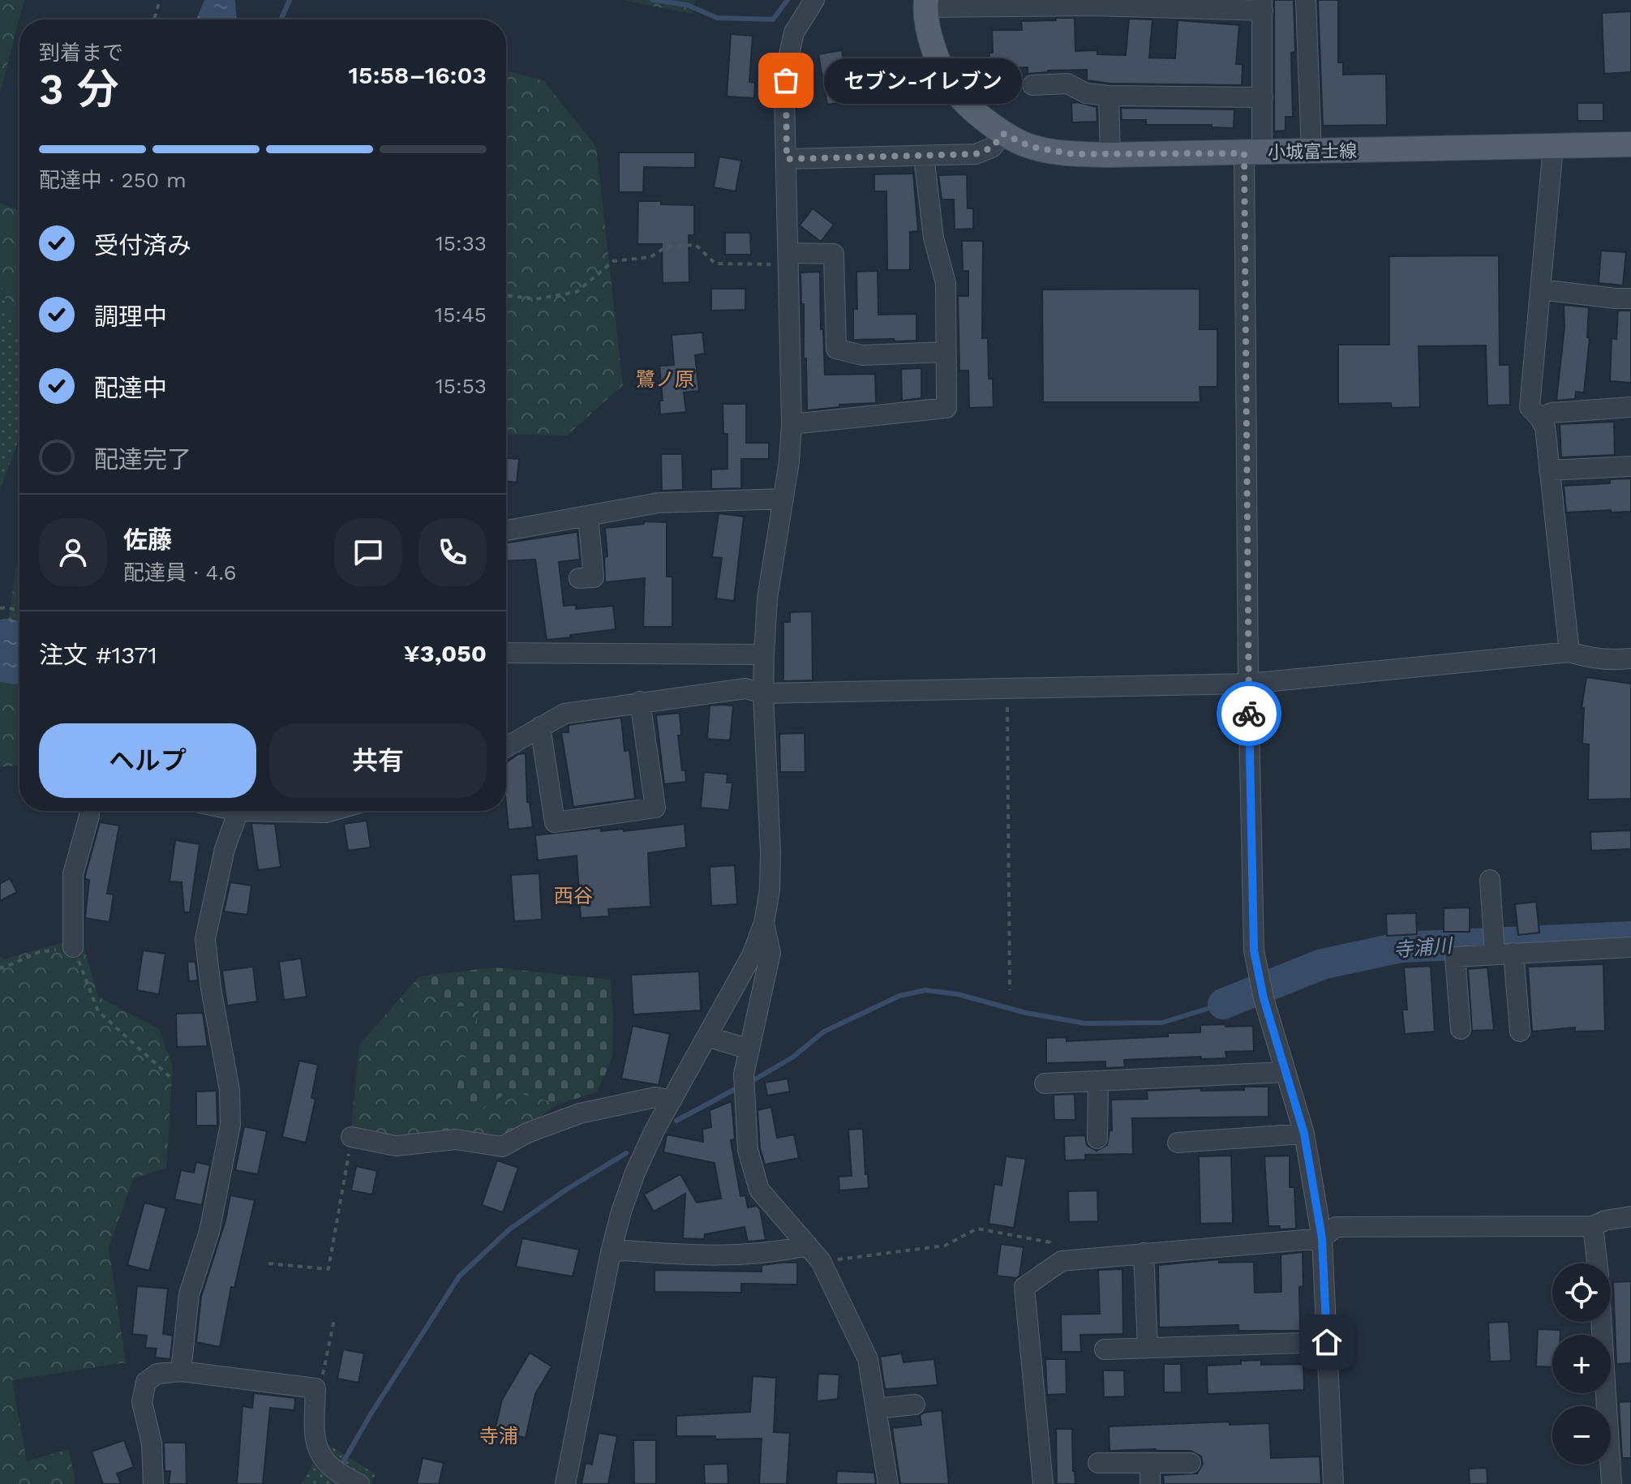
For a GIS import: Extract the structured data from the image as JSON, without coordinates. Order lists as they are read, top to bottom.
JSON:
{
  "streets": {
    "main road": ["小城富士線"]
  },
  "districts": ["鷺ノ原", "西谷", "寺浦"],
  "water": ["寺浦川"],
  "places": ["セブン-イレブン"],
  "page": {
    "heading": ["3 分", "到着まで", "15:58–16:03"],
    "panel": [
      "佐藤",
      "配達員 · 4.6",
      "注文 #1371",
      "¥3,050"
    ],
    "bubble": "セブン-イレブン",
    "bar": "配達中 · 250 m",
    "list": [
      ["受付済み", "15:33"],
      ["調理中", "15:45"],
      ["配達中", "15:53"],
      "配達完了"
    ],
    "buttons": ["ヘルプ", "共有"],
    "map_buttons": ["+", "−"]
  }
}
